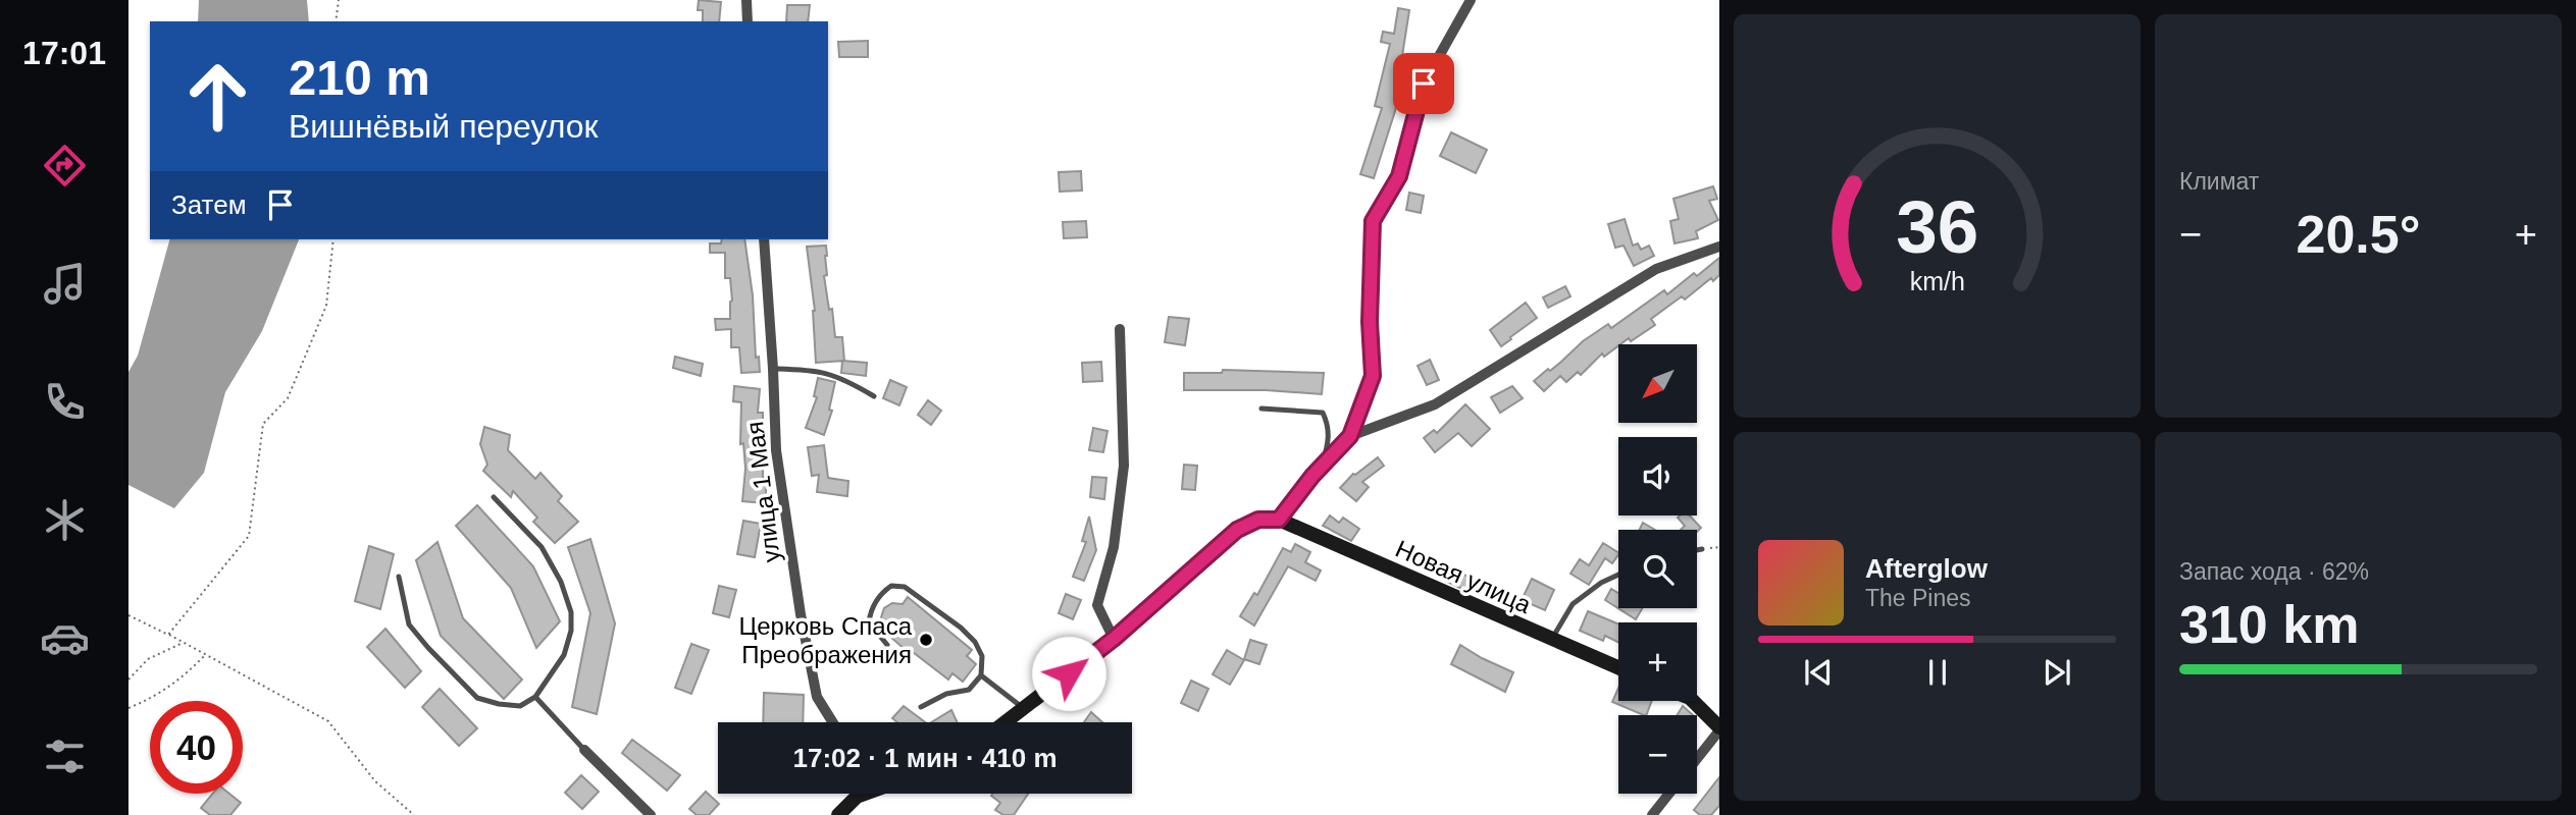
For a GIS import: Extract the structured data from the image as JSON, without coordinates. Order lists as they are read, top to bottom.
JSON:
{
  "streets": {
    "street": ["улица 1 Мая", "Новая улица"]
  },
  "places": ["Церковь Спаса Преображения"],
  "north": "bottom left",
  "page": {
    "tabs": "17:01",
    "tile": [
      "Климат",
      ["Запас хода · 62%", "310 km"]
    ],
    "turn": ["210 m", "Вишнёвый переулок"],
    "then": "Затем",
    "heat": ["−", "20.5°", "+"],
    "map_buttons": ["+", "−"],
    "song": ["Afterglow", "The Pines"],
    "limit": "40",
    "trip": "17:02 · 1 мин · 410 m",
    "gauge": ["36", "km/h"]
  }
}
